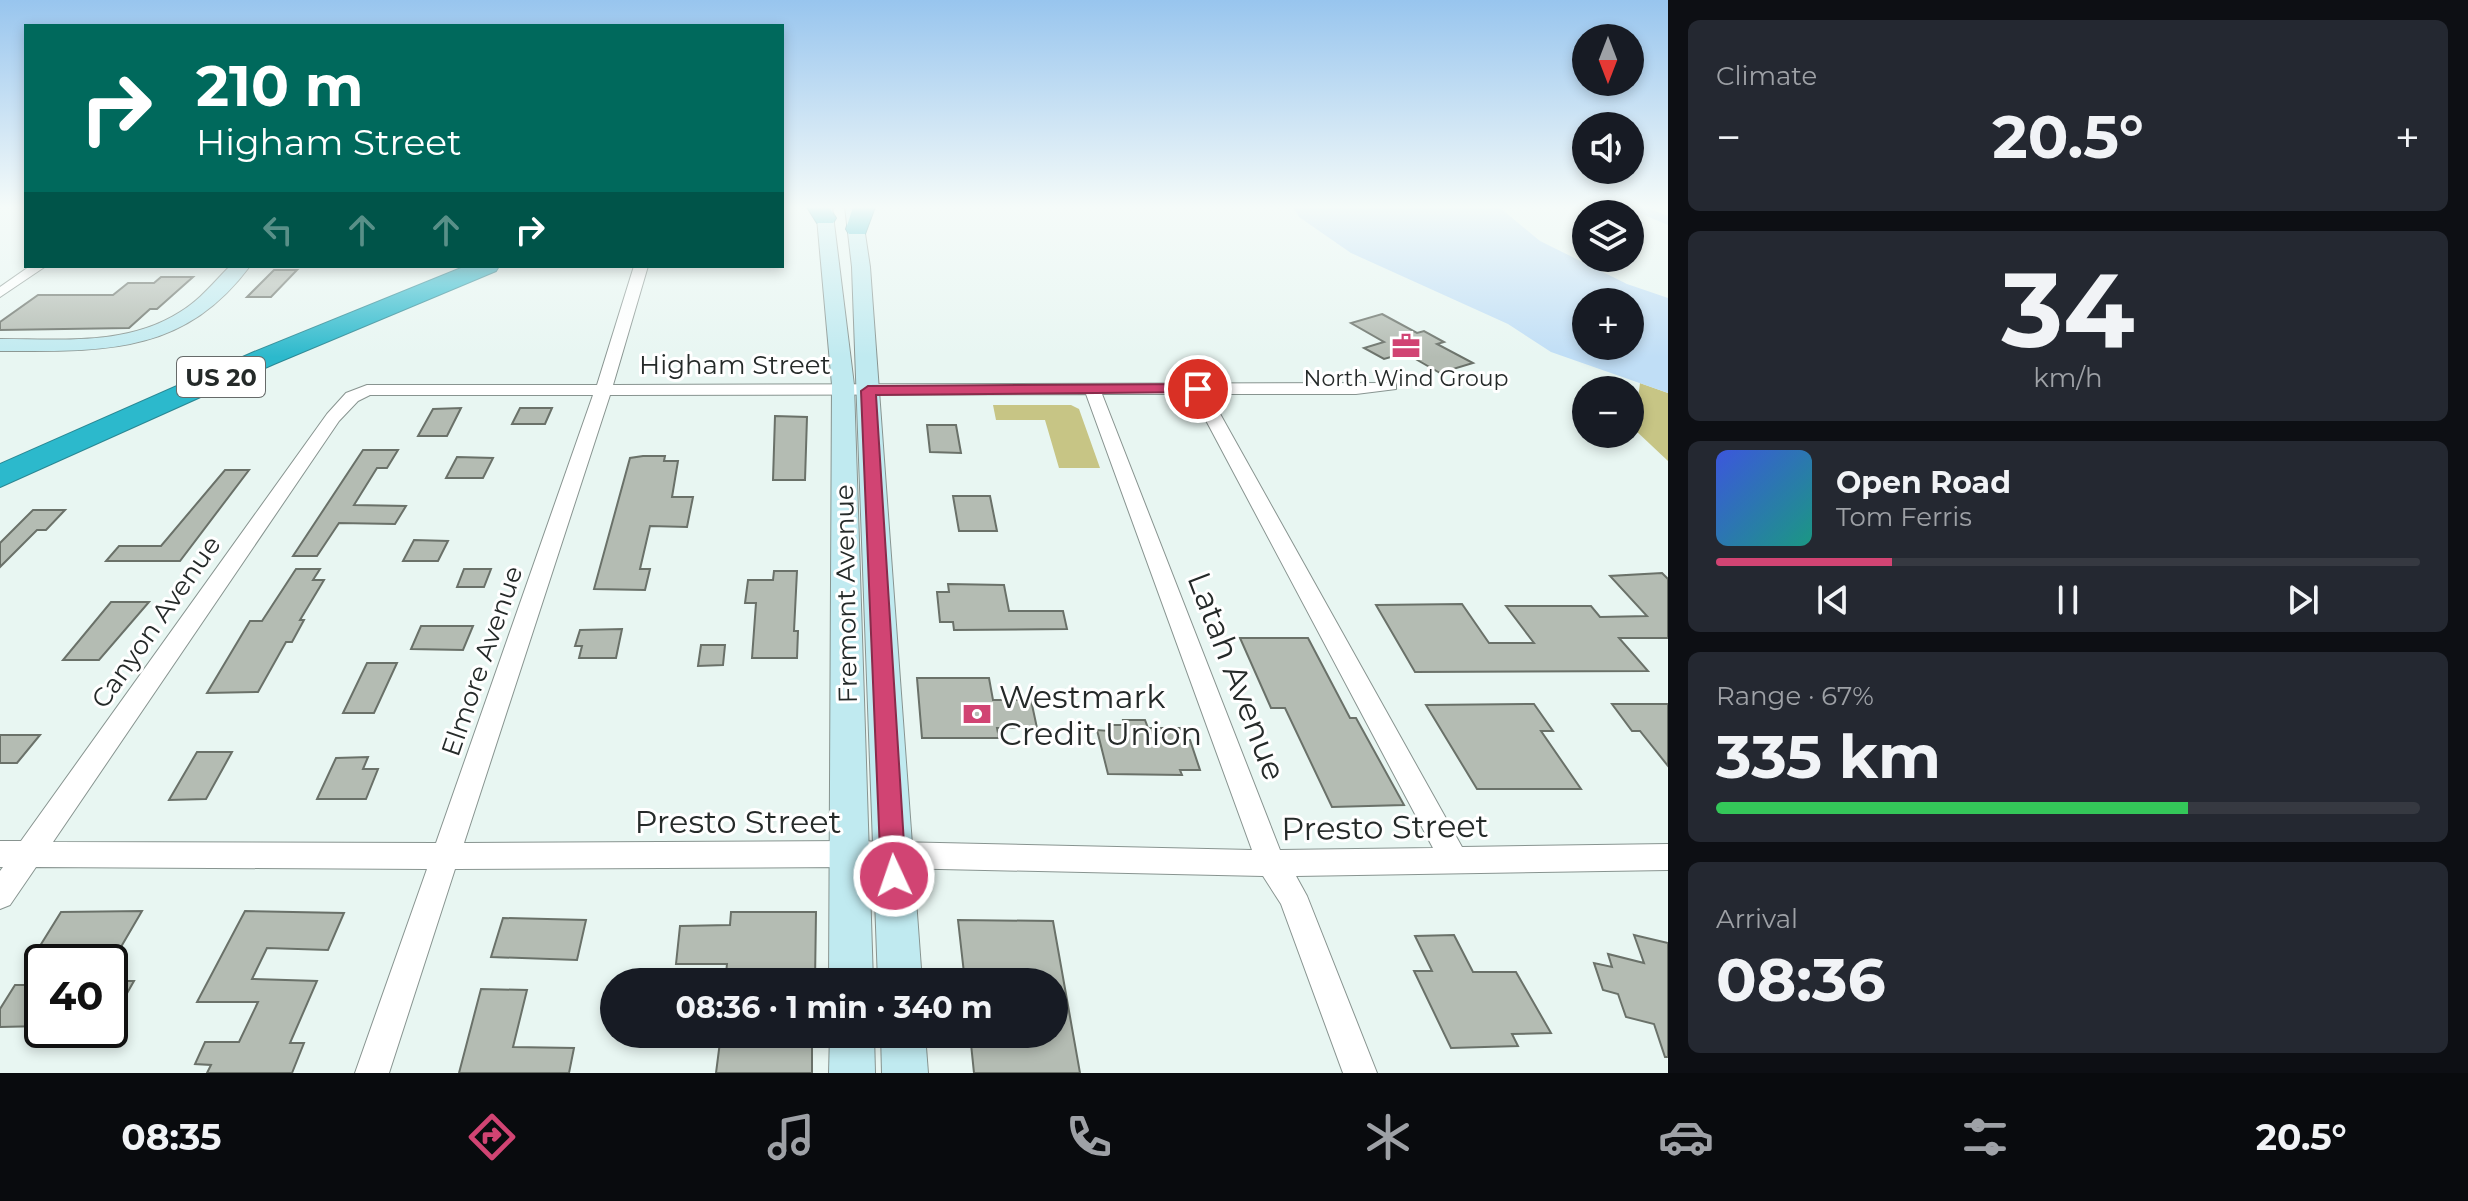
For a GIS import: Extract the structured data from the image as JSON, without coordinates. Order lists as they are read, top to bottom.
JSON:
{
  "streets": {
    "highway": ["US 20"],
    "street": [
      "Higham Street",
      "Fremont Avenue",
      "Canyon Avenue",
      "Elmore Avenue",
      "Latah Avenue",
      "Presto Street"
    ]
  },
  "crossings": [
    ["Higham Street", "Fremont Avenue"],
    ["Higham Street", "Canyon Avenue"],
    ["Higham Street", "Elmore Avenue"],
    ["Higham Street", "Latah Avenue"],
    ["Fremont Avenue", "Presto Street"],
    ["Canyon Avenue", "Presto Street"],
    ["Elmore Avenue", "Presto Street"],
    ["Latah Avenue", "Presto Street"]
  ],
  "places": {
    "office": ["North Wind Group"],
    "bank": ["Westmark Credit Union"]
  },
  "north": "bottom",
  "page": {
    "tile": [
      "Climate",
      ["34", "km/h"],
      ["Range · 67%", "335 km"],
      ["Arrival", "08:36"]
    ],
    "map_buttons": ["+", "−"],
    "turn": ["210 m", "Higham Street"],
    "heat": ["−", "20.5°", "+"],
    "song": ["Open Road", "Tom Ferris"],
    "limit": "40",
    "trip": "08:36 · 1 min · 340 m",
    "tabs": ["08:35", "20.5°"]
  }
}
